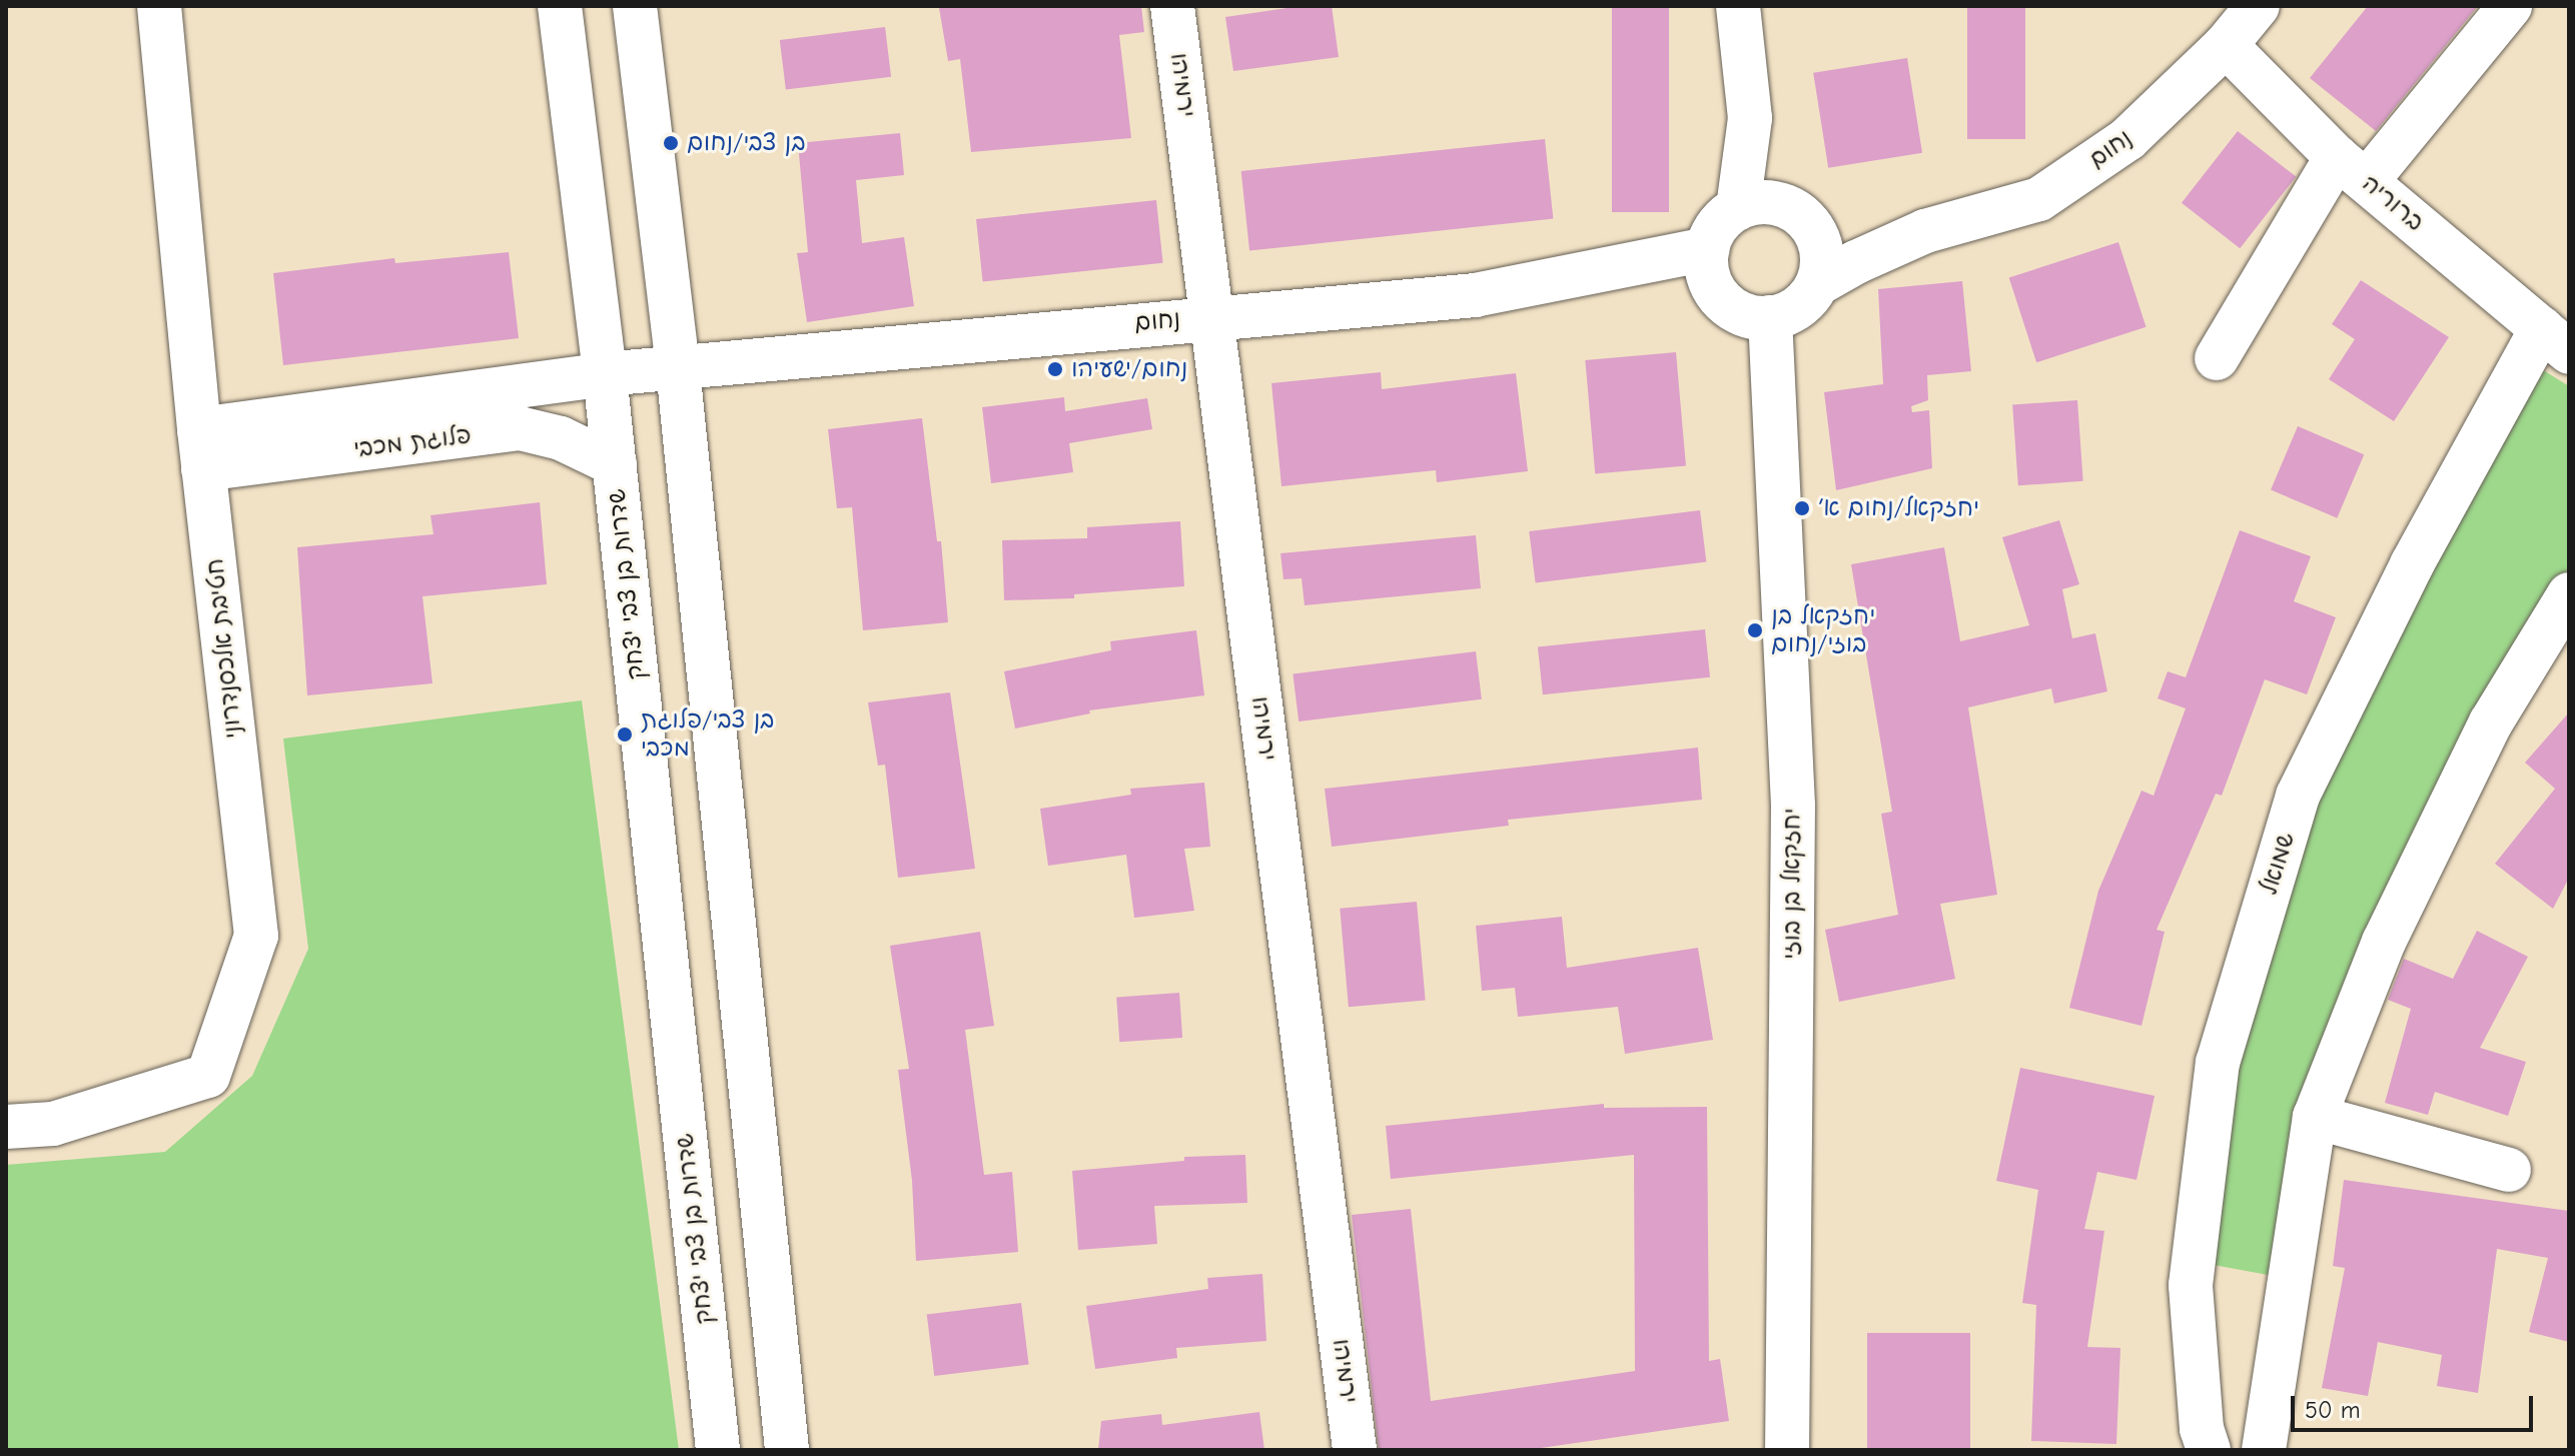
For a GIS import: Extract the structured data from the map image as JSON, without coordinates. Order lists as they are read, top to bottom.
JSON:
{
  "streets": {
    "street": [
      "ירמיהו",
      "נחום",
      "ברוריה",
      "פלוגת מכבי",
      "שדרות בן צבי יצחק",
      "חטיבת אלכסנדרוני",
      "שמואל",
      "יחזקאל בן בוזי"
    ]
  },
  "crossings": [
    ["ירמיהו", "נחום"],
    ["נחום", "ברוריה"],
    ["נחום", "פלוגת מכבי"],
    ["נחום", "שדרות בן צבי יצחק"],
    ["נחום", "יחזקאל בן בוזי"],
    ["ברוריה", "שמואל"],
    ["פלוגת מכבי", "שדרות בן צבי יצחק"],
    ["פלוגת מכבי", "חטיבת אלכסנדרוני"]
  ],
  "places": [
    "בן צבי/נחום",
    "נחום/ישעיהו",
    "יחזקאל/נחום א׳",
    "יחזקאל בן בוזי/נחום",
    "בן צבי/פלוגת מכבי"
  ],
  "scale_bar": "50 m"
}
